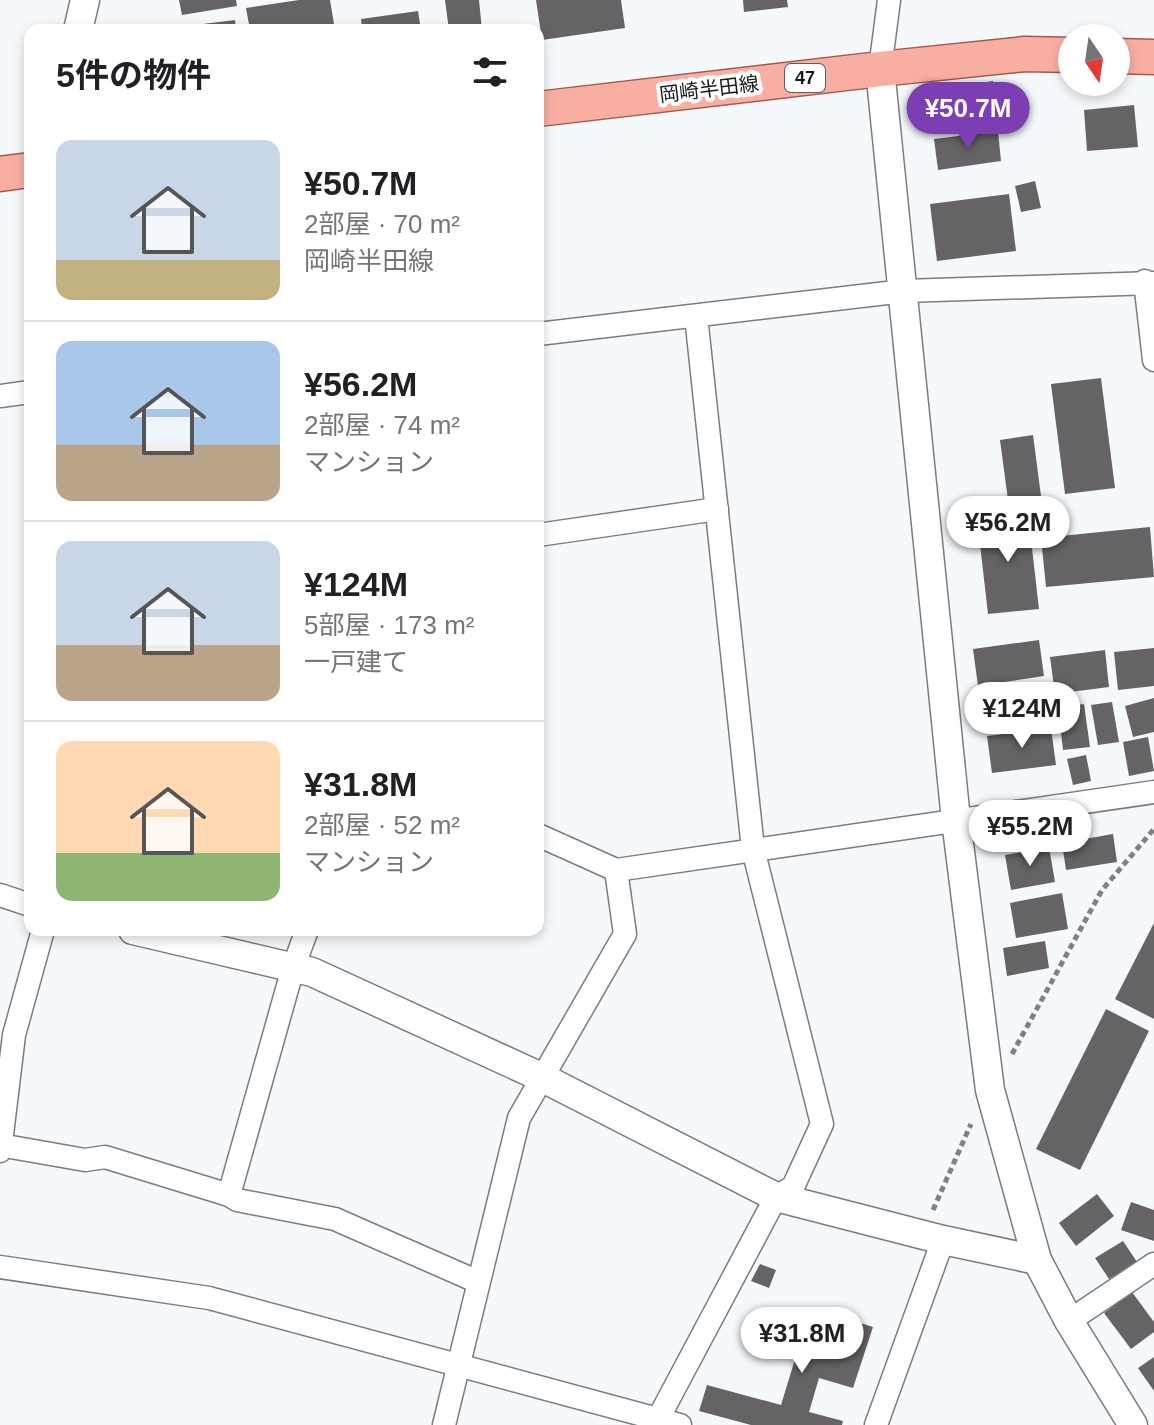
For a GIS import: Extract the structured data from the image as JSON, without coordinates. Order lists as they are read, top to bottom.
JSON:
{
  "streets": {
    "main road": ["47", "岡崎半田線"]
  },
  "north": "bottom",
  "page": {
    "heading": "5件の物件",
    "price": [
      "¥50.7M",
      "¥56.2M",
      "¥124M",
      "¥55.2M",
      "¥31.8M"
    ],
    "list": [
      {
        "name": "¥50.7M",
        "note": "2部屋 · 70 m² · 岡崎半田線"
      },
      {
        "name": "¥56.2M",
        "note": "2部屋 · 74 m² · マンション"
      },
      {
        "name": "¥124M",
        "note": "5部屋 · 173 m² · 一戸建て"
      },
      {
        "name": "¥31.8M",
        "note": "2部屋 · 52 m² · マンション"
      }
    ]
  }
}
